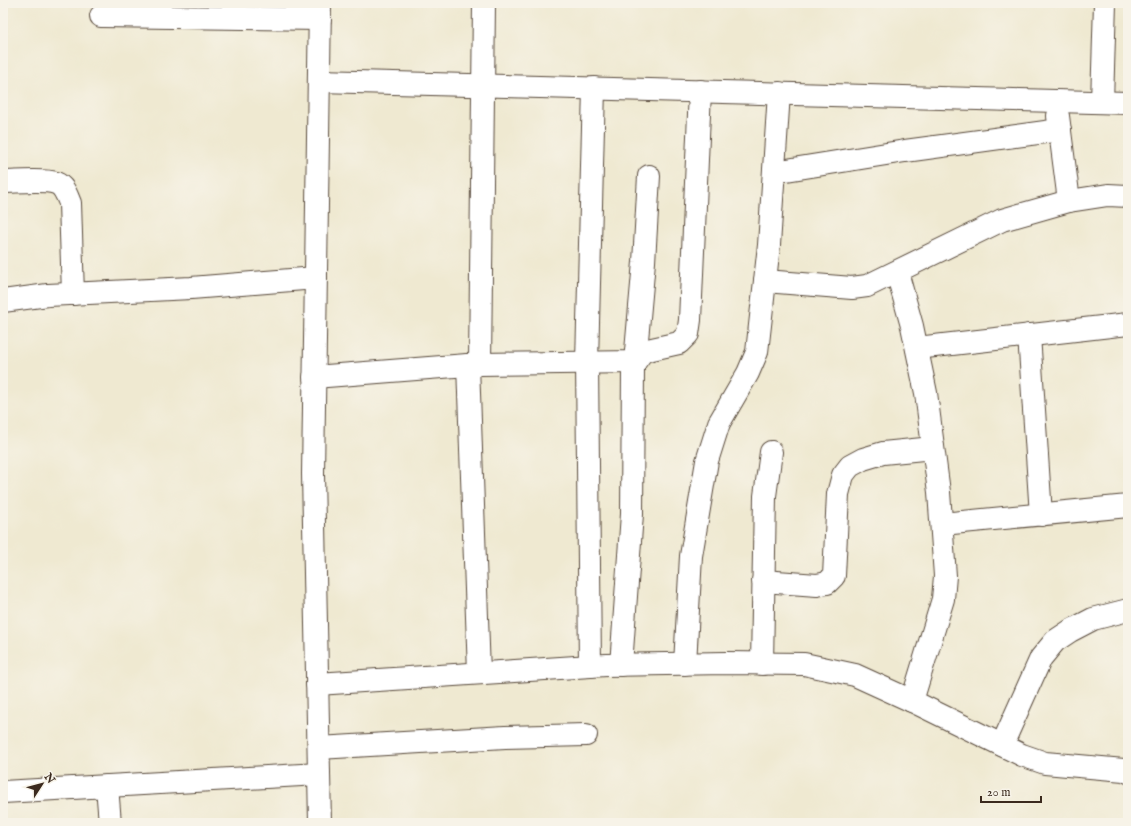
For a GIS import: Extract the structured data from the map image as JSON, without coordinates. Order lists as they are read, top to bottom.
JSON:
{
  "scale_bar": "20 m",
  "north": "top right"
}
